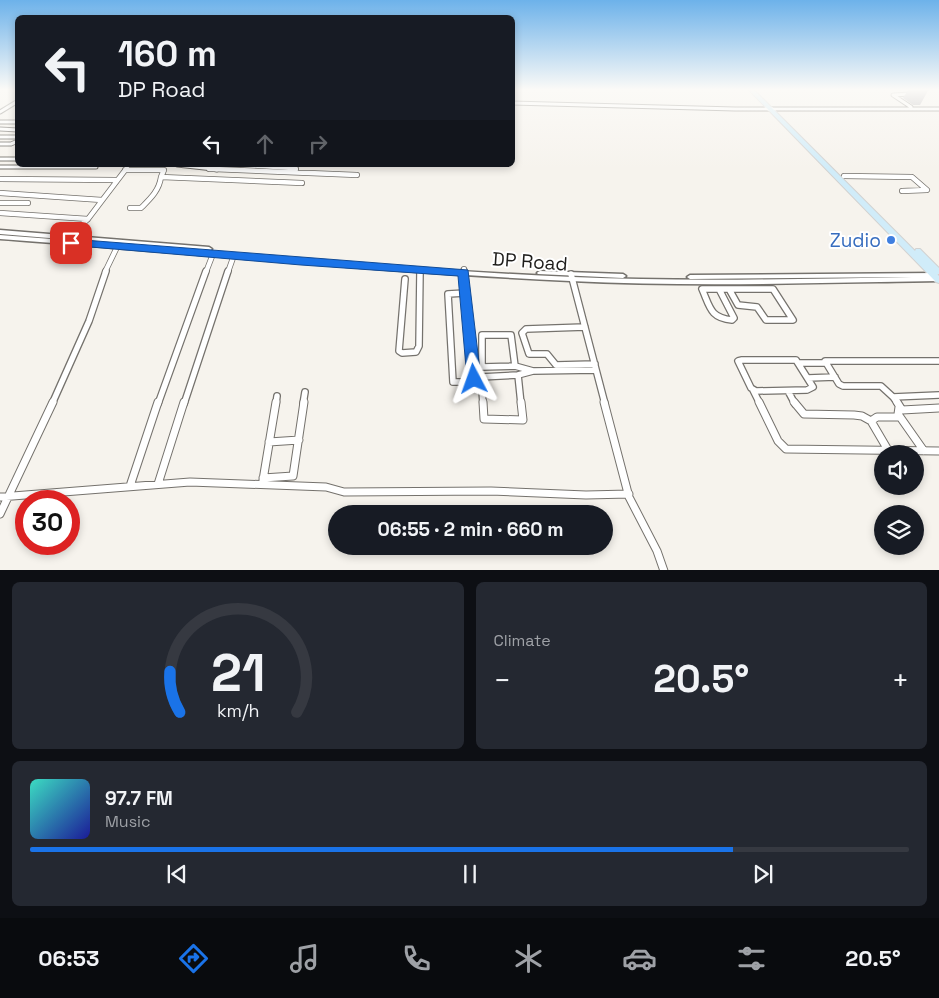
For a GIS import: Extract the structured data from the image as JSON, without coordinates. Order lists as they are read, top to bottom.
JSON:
{
  "streets": {
    "street": ["DP Road"]
  },
  "places": ["Zudio"],
  "page": {
    "turn": ["160 m", "DP Road"],
    "limit": "30",
    "trip": "06:55 · 2 min · 660 m",
    "tile": "Climate",
    "heat": ["−", "20.5°", "+"],
    "song": ["97.7 FM", "Music"],
    "tabs": ["06:53", "20.5°"],
    "gauge": ["21", "km/h"]
  }
}
